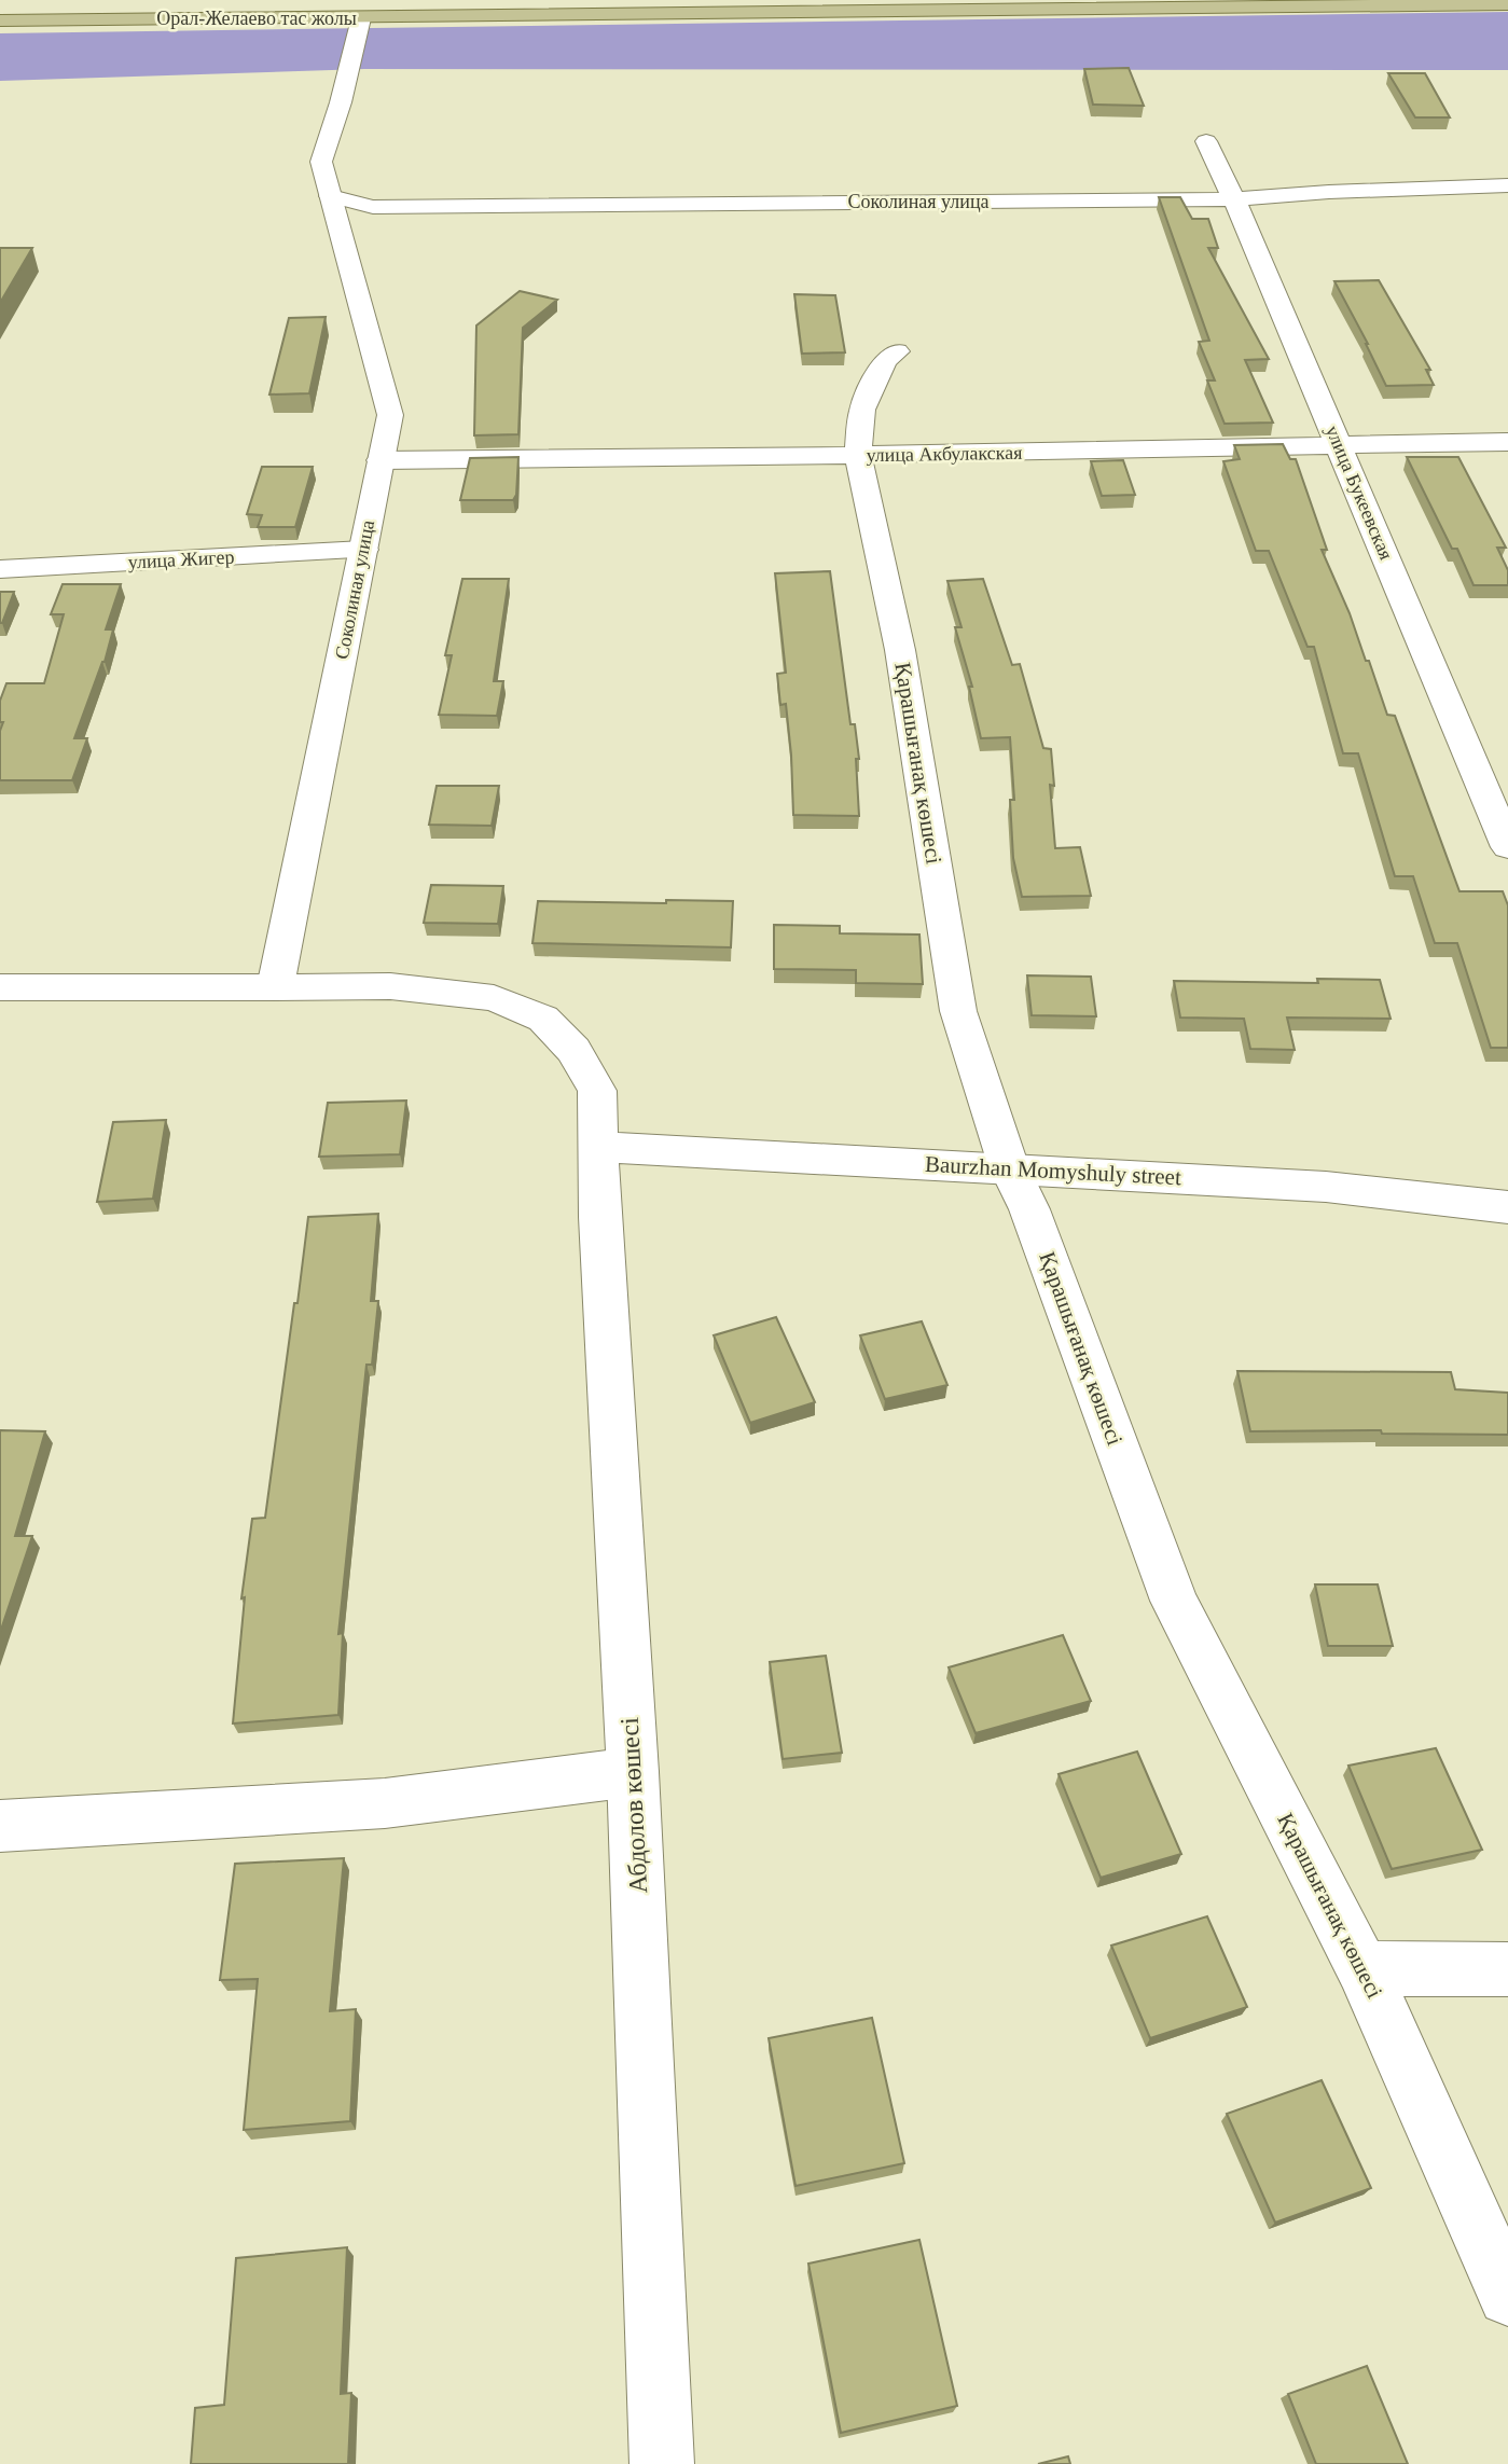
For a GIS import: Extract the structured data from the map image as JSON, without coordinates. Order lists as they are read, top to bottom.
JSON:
{
  "streets": {
    "main road": ["Орал-Желаево тас жолы"],
    "street": [
      "Соколиная улица",
      "улица Акбулакская",
      "улица Букеевская",
      "улица Жигер",
      "Қарашығанақ көшесі",
      "Baurzhan Momyshuly street",
      "Абдолов көшесі"
    ]
  },
  "crossings": [
    ["Орал-Желаево тас жолы", "Соколиная улица"],
    ["Соколиная улица", "улица Акбулакская"],
    ["Соколиная улица", "улица Букеевская"],
    ["Соколиная улица", "улица Жигер"],
    ["Соколиная улица", "Абдолов көшесі"],
    ["улица Акбулакская", "улица Букеевская"],
    ["улица Акбулакская", "Қарашығанақ көшесі"],
    ["Қарашығанақ көшесі", "Baurzhan Momyshuly street"],
    ["Baurzhan Momyshuly street", "Абдолов көшесі"]
  ]
}
